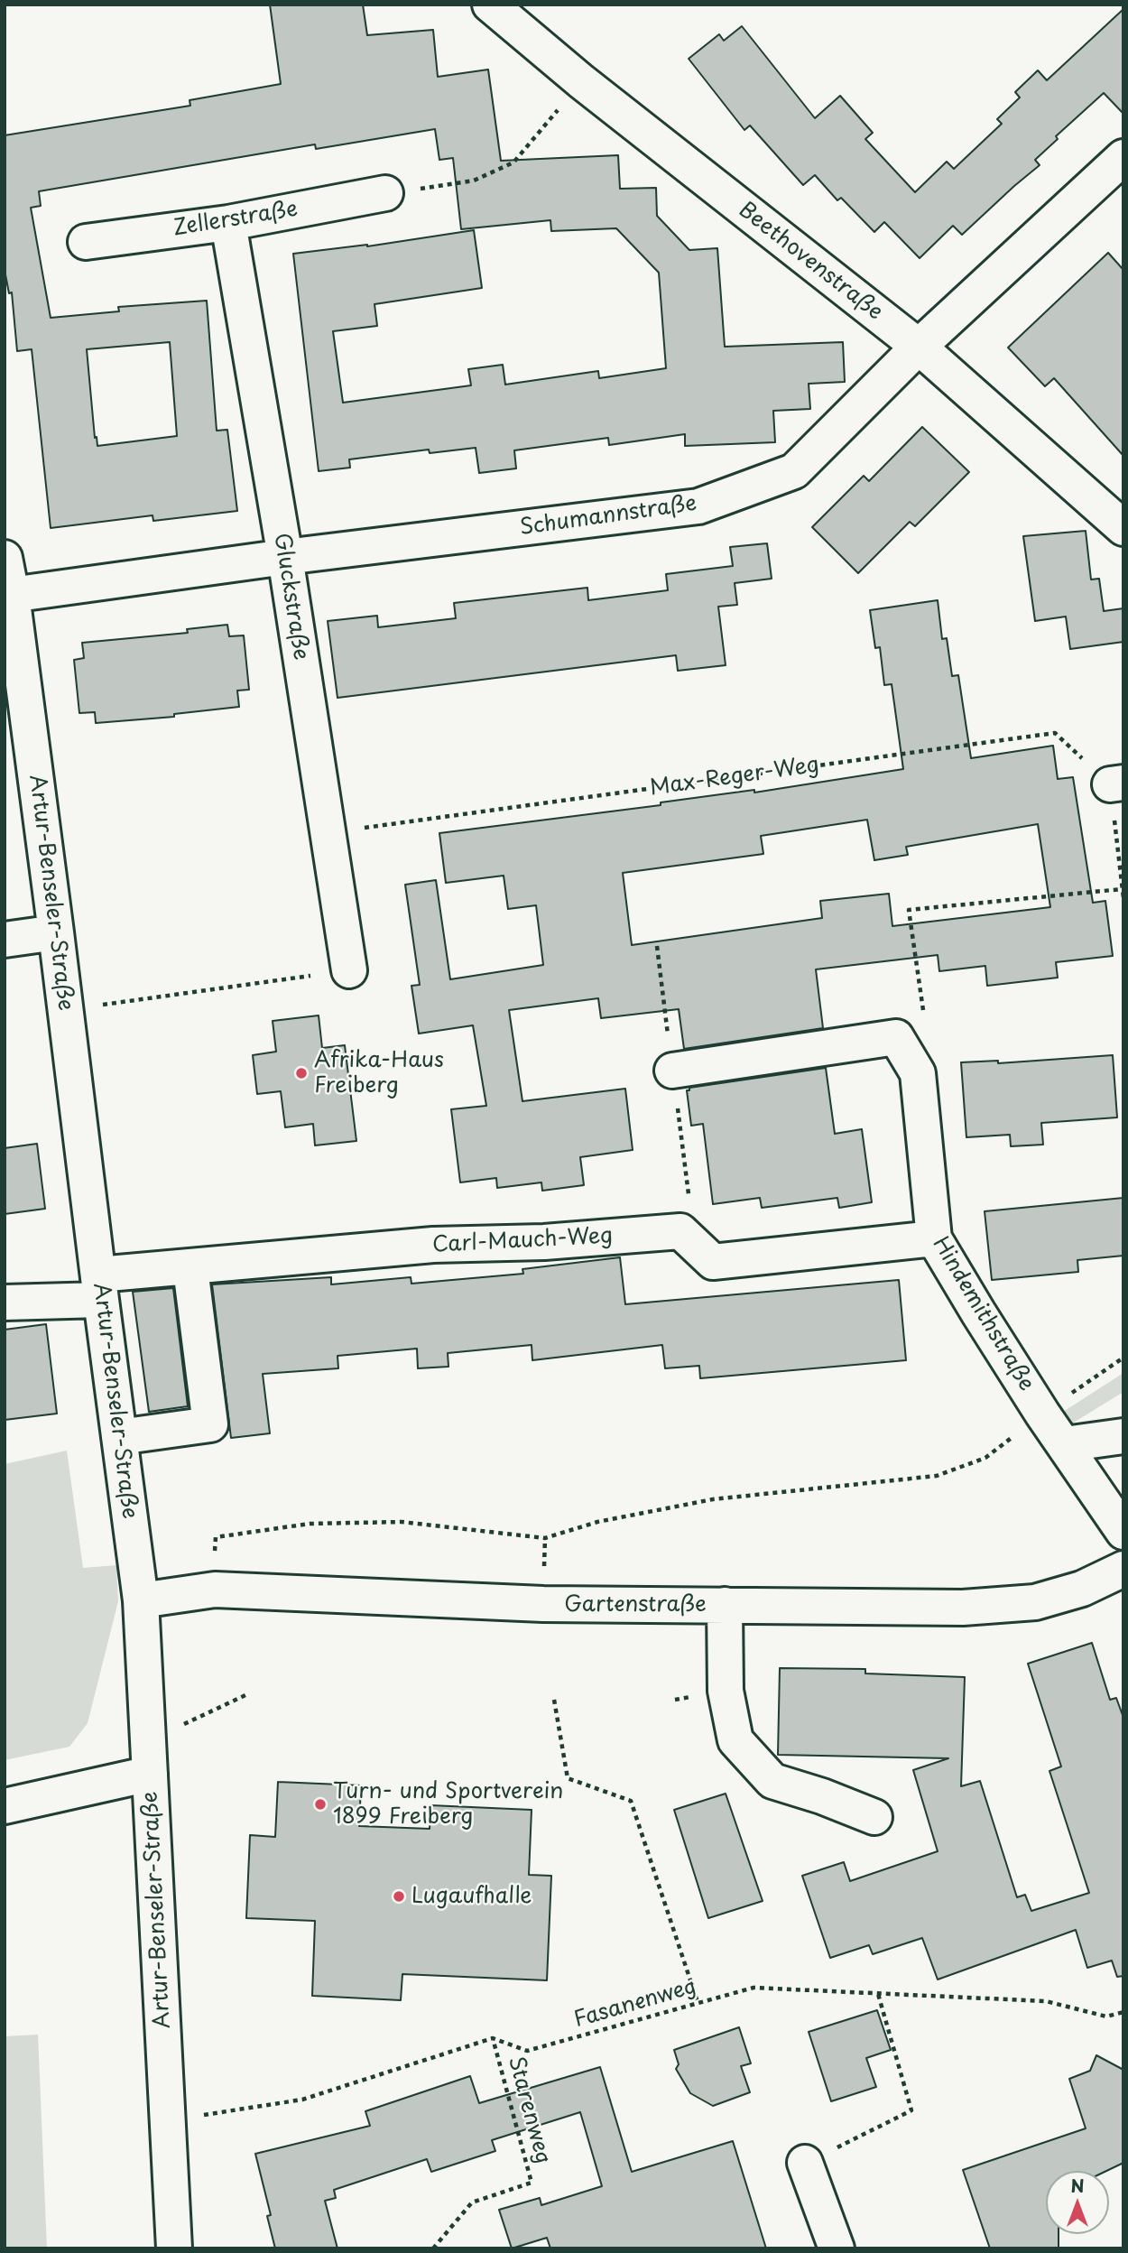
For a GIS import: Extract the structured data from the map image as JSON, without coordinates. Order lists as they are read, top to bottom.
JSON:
{
  "streets": {
    "street": [
      "Zellerstraße",
      "Beethovenstraße",
      "Schumannstraße",
      "Gluckstraße",
      "Artur-Benseler-Straße",
      "Carl-Mauch-Weg",
      "Hindemithstraße",
      "Gartenstraße"
    ],
    "path": ["Max-Reger-Weg", "Fasanenweg", "Starenweg"]
  },
  "crossings": [
    ["Zellerstraße", "Gluckstraße"],
    ["Beethovenstraße", "Schumannstraße"],
    ["Schumannstraße", "Gluckstraße"],
    ["Schumannstraße", "Artur-Benseler-Straße"],
    ["Gluckstraße", "Max-Reger-Weg"],
    ["Artur-Benseler-Straße", "Carl-Mauch-Weg"],
    ["Artur-Benseler-Straße", "Gartenstraße"],
    ["Carl-Mauch-Weg", "Hindemithstraße"],
    ["Fasanenweg", "Starenweg"]
  ],
  "places": ["Afrika-Haus Freiberg", "Turn- und Sportverein 1899 Freiberg", "Lugaufhalle"],
  "north": "top"
}
